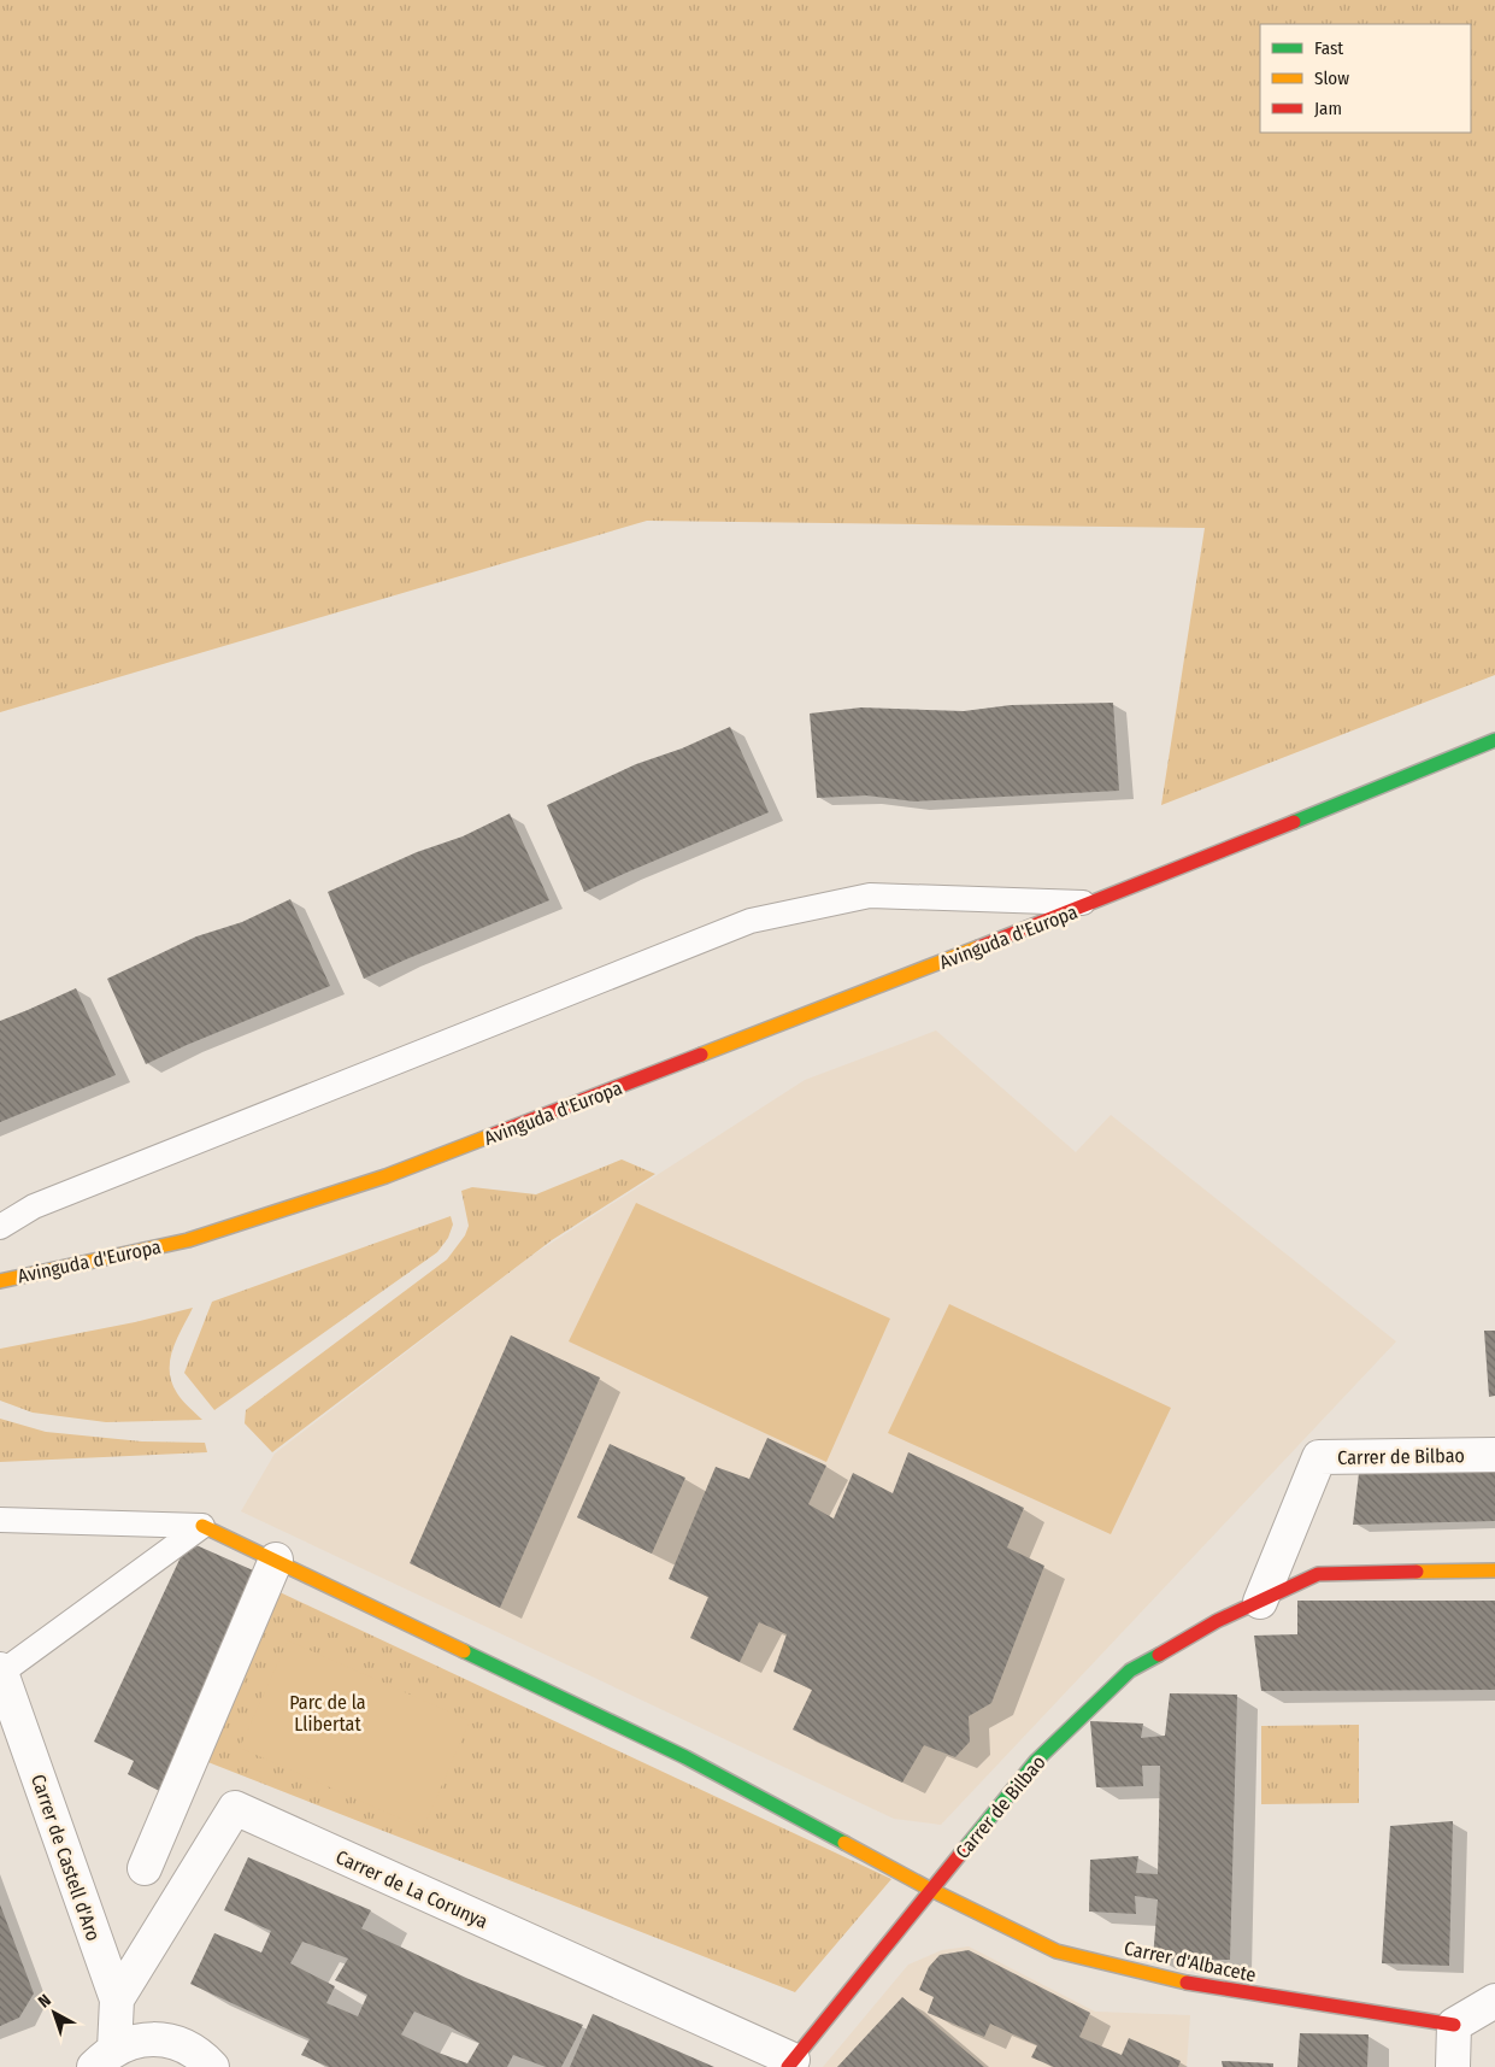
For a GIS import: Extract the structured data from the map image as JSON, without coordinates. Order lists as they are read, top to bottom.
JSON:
{
  "streets": {
    "street": [
      "Avinguda d'Europa",
      "Carrer de Bilbao",
      "Carrer de Castell d'Aro",
      "Carrer de La Corunya",
      "Carrer d'Albacete"
    ]
  },
  "crossings": [
    ["Carrer de Bilbao", "Carrer de La Corunya"],
    ["Carrer de Bilbao", "Carrer d'Albacete"],
    ["Carrer de Castell d'Aro", "Carrer de La Corunya"]
  ],
  "parks": ["Parc de la Llibertat"],
  "legend": ["Fast", "Slow", "Jam"],
  "north": "top left"
}
